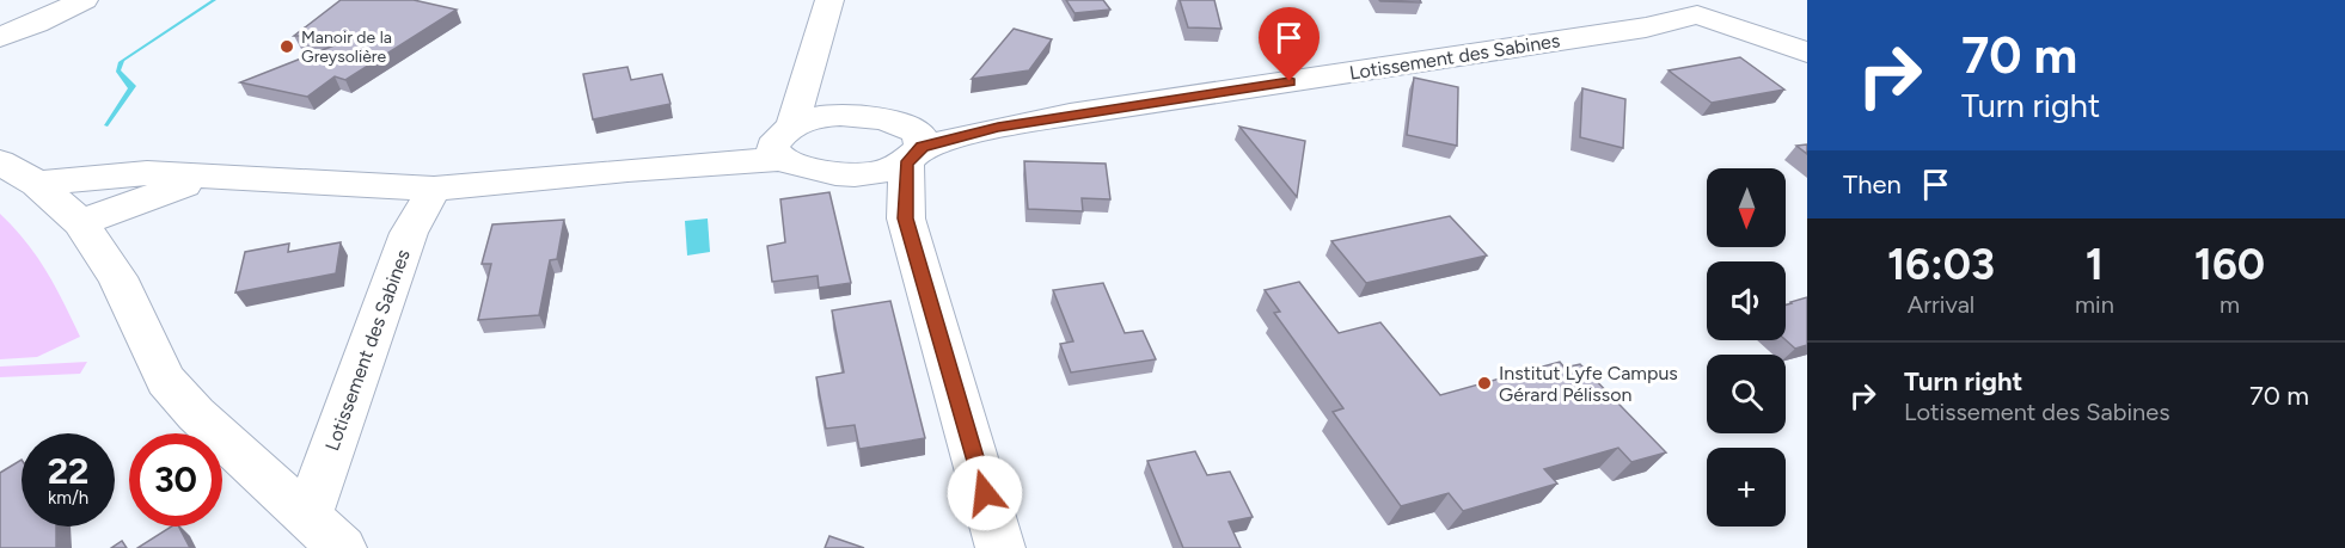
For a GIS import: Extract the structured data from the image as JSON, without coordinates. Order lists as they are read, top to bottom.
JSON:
{
  "streets": {
    "street": ["Lotissement des Sabines"]
  },
  "places": ["Manoir de la Greysolière", "Institut Lyfe Campus Gérard Pélisson"],
  "north": "bottom",
  "page": {
    "turn": ["70 m", "Turn right"],
    "then": "Then",
    "map_buttons": "+",
    "eta": [
      "16:03",
      "Arrival",
      "1",
      "min",
      "160",
      "m"
    ],
    "list": [
      {
        "name": "Turn right",
        "note": "Lotissement des Sabines",
        "value": "70 m"
      }
    ],
    "speed": "22 km/h",
    "limit": "30"
  }
}
